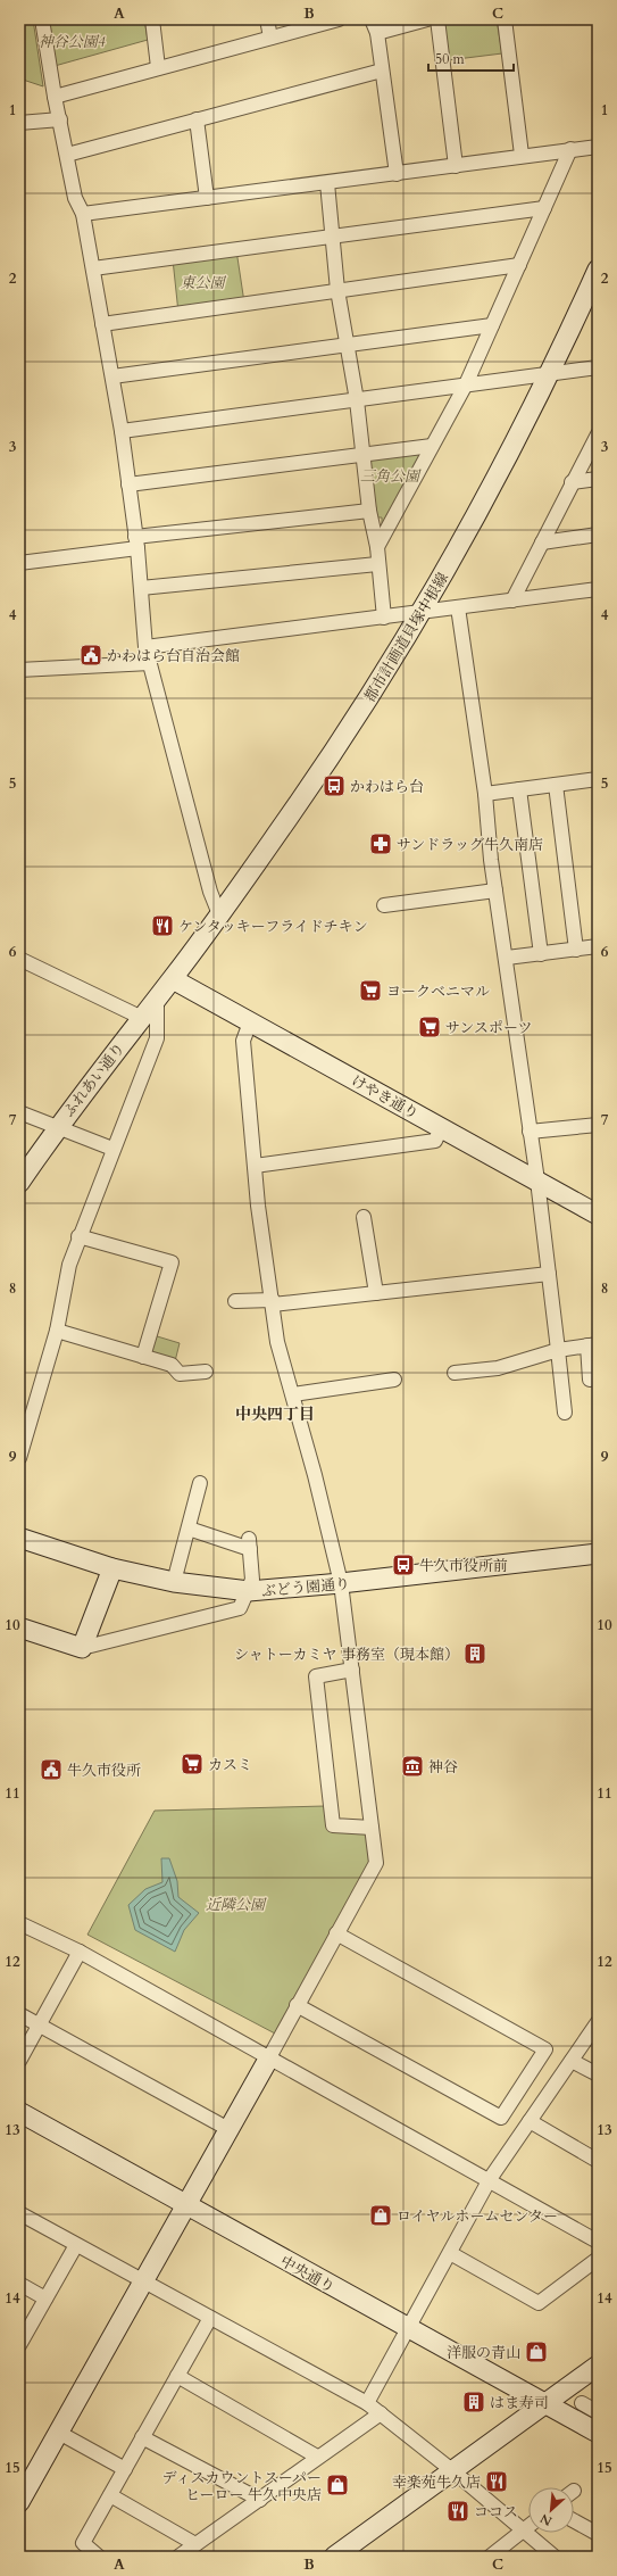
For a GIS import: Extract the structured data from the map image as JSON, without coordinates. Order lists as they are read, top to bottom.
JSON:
{
  "streets": {
    "street": [
      "都市計画道貝塚中根線",
      "ふれあい通り",
      "けやき通り",
      "ぶどう園通り",
      "中央通り"
    ]
  },
  "crossings": [
    ["都市計画道貝塚中根線", "ふれあい通り"],
    ["都市計画道貝塚中根線", "けやき通り"],
    ["ふれあい通り", "けやき通り"]
  ],
  "districts": ["中央四丁目"],
  "parks": [
    "神谷公園4",
    "東公園",
    "三角公園",
    "近隣公園"
  ],
  "places": {
    "public building": ["かわはら台自治会館", "牛久市役所"],
    "bus stop": ["かわはら台", "牛久市役所前"],
    "pharmacy": ["サンドラッグ牛久南店"],
    "restaurant": ["ケンタッキーフライドチキン", "幸楽苑牛久店", "ココス"],
    "supermarket": ["ヨークベニマル", "サンスポーツ", "カスミ"],
    "building": ["シャトーカミヤ 事務室（現本館）", "はま寿司"],
    "museum": ["神谷"],
    "shop": ["ロイヤルホームセンター", "洋服の青山", "ディスカウントスーパー ヒーロー 牛久中央店"]
  },
  "scale_bar": "50 m",
  "north": "bottom left",
  "grid": {
    "columns": ["A", "B", "C"],
    "rows": [
      "1",
      "2",
      "3",
      "4",
      "5",
      "6",
      "7",
      "8",
      "9",
      "10",
      "11",
      "12",
      "13",
      "14",
      "15"
    ]
  }
}
